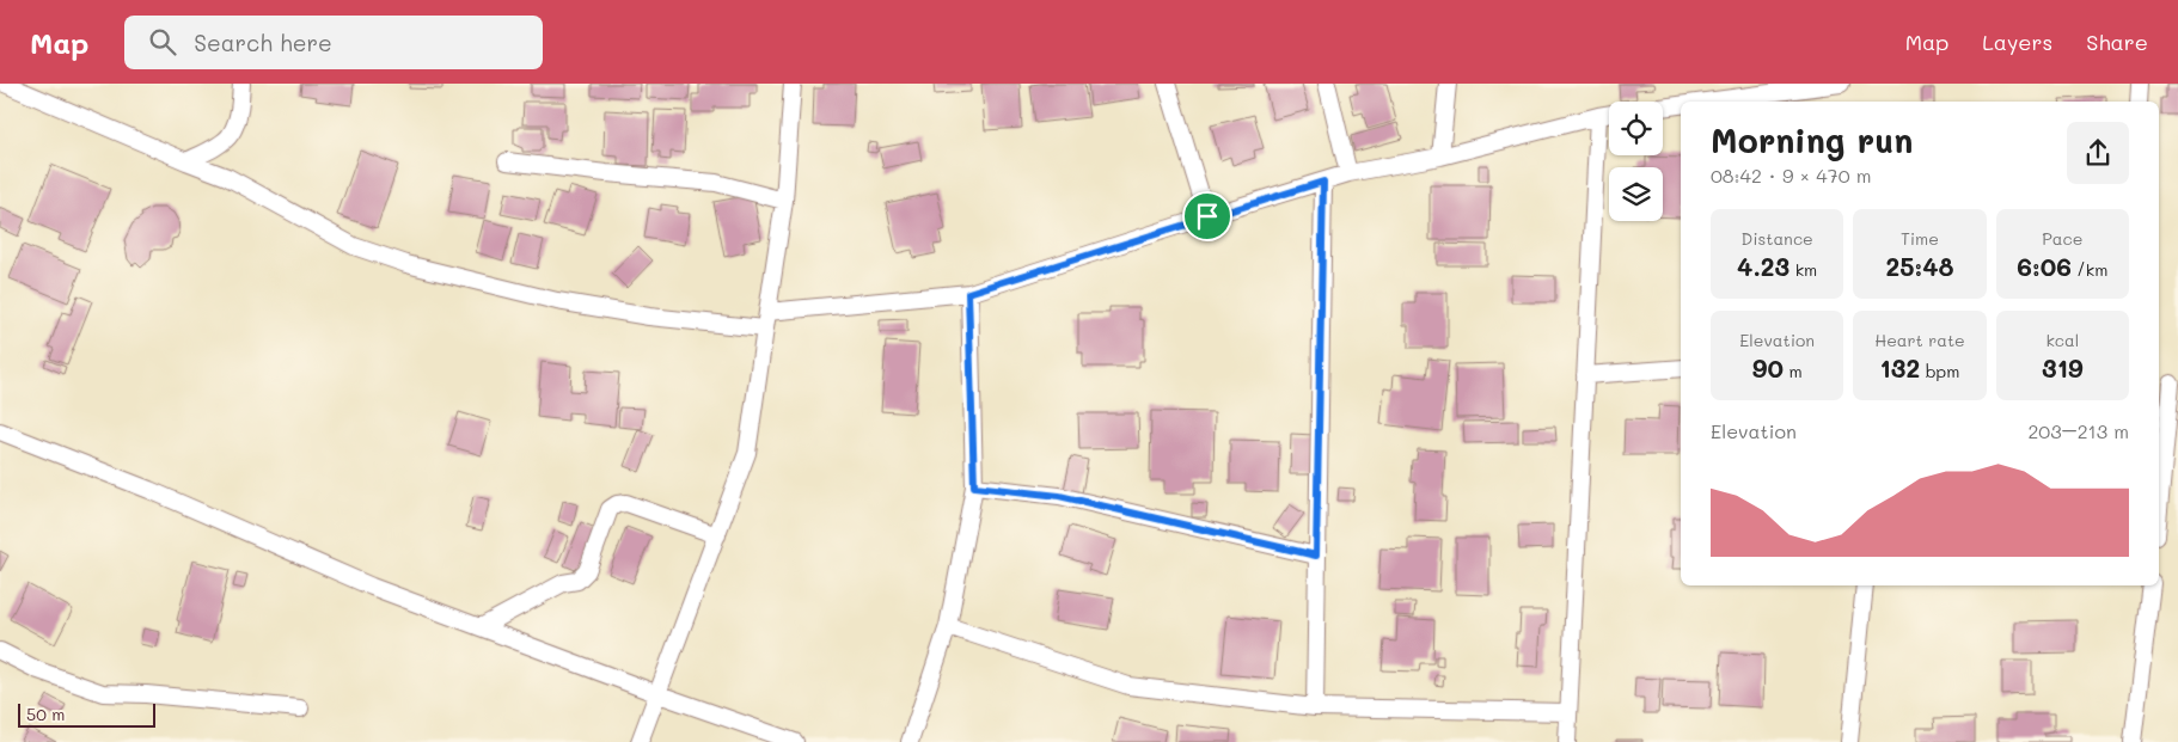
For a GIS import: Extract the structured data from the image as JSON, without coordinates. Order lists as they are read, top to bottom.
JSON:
{
  "scale_bar": "50 m",
  "page": {
    "header": "Map",
    "search": "Search here",
    "nav": ["Map", "Layers", "Share"],
    "heading": ["Morning run", "08:42 · 9 × 470 m"],
    "stats": [
      ["Distance", "4.23 km"],
      ["Time", "25:48"],
      ["Pace", "6:06 /km"],
      ["Elevation", "90 m"],
      ["Heart rate", "132 bpm"],
      ["kcal", "319"]
    ],
    "chart": ["Elevation", "203–213 m"],
    "scale": "50 m"
  }
}
